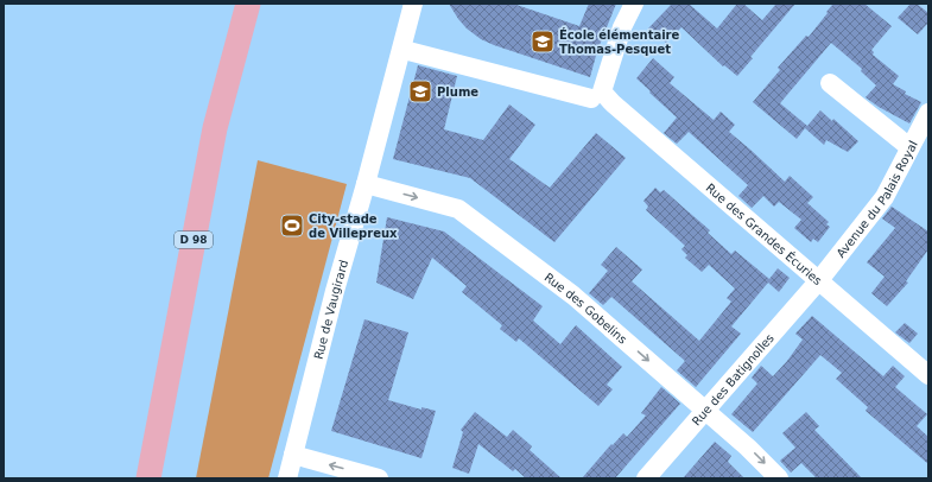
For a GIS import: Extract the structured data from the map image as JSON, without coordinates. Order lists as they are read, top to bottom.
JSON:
{
  "streets": {
    "main road": ["D 98"],
    "street": [
      "Avenue du Palais Royal",
      "Rue des Grandes Écuries",
      "Rue des Gobelins",
      "Rue de Vaugirard",
      "Rue des Batignolles"
    ]
  },
  "crossings": [
    ["Avenue du Palais Royal", "Rue des Grandes Écuries"],
    ["Avenue du Palais Royal", "Rue des Batignolles"],
    ["Rue des Grandes Écuries", "Rue des Batignolles"],
    ["Rue des Gobelins", "Rue de Vaugirard"],
    ["Rue des Gobelins", "Rue des Batignolles"]
  ],
  "places": {
    "school or university": ["École élémentaire Thomas-Pesquet", "Plume"],
    "sports": ["City-stade de Villepreux"]
  }
}
